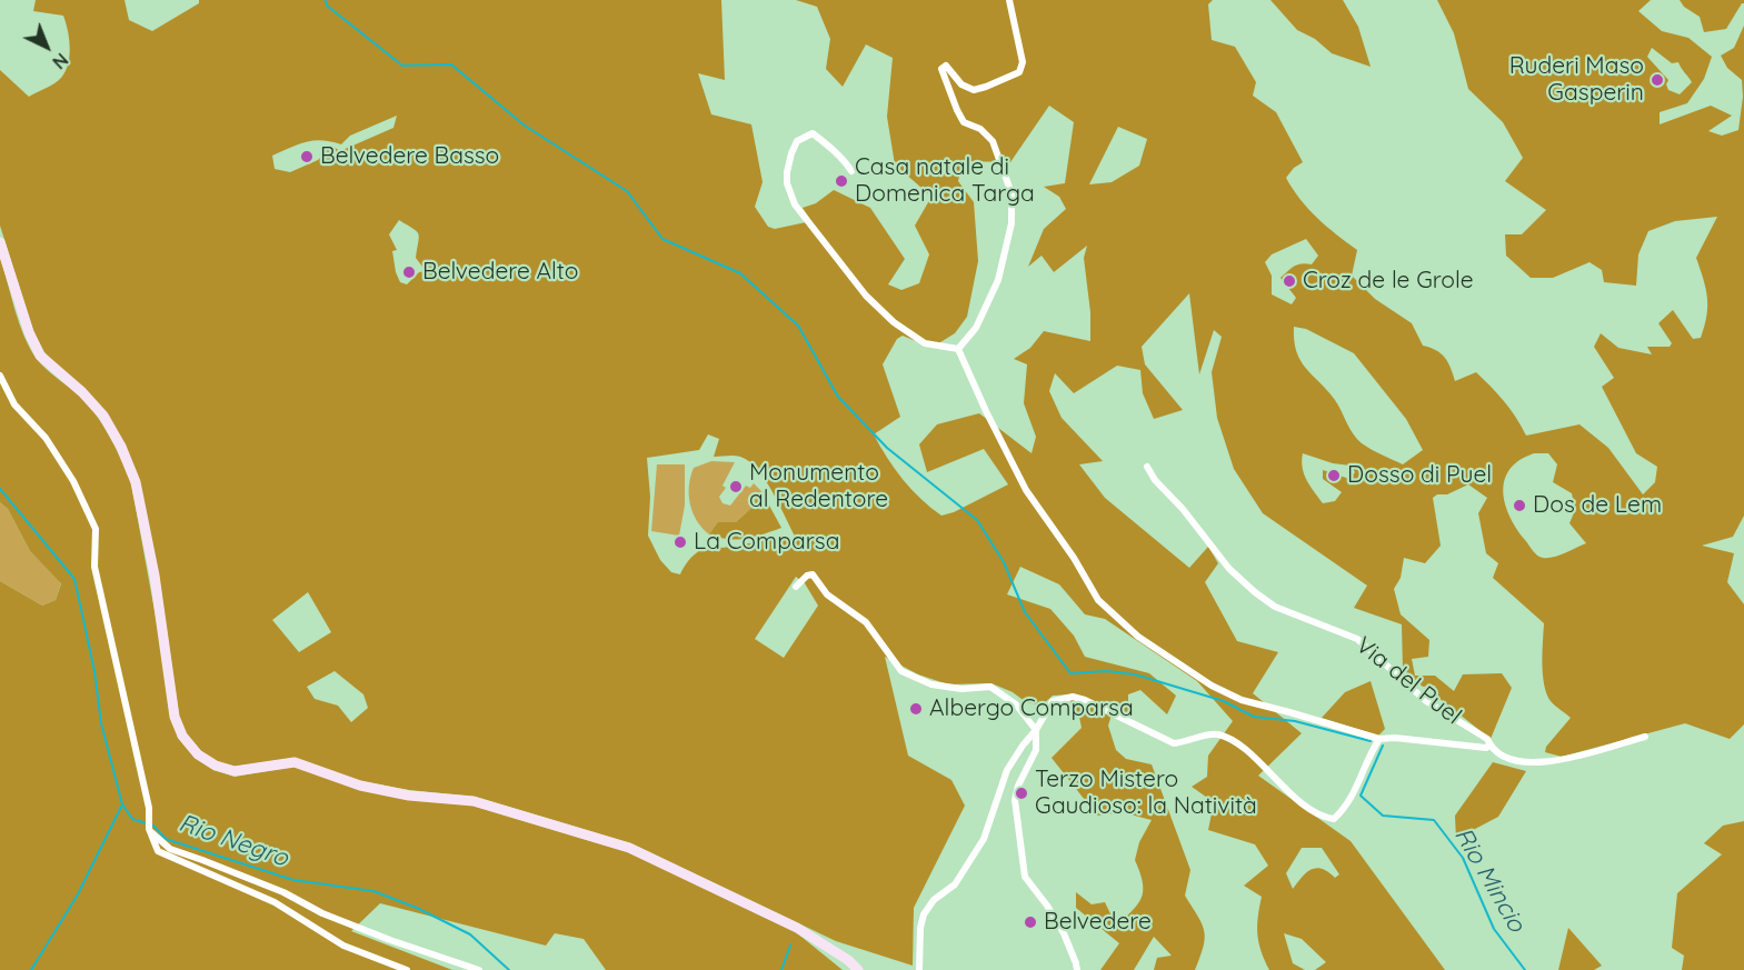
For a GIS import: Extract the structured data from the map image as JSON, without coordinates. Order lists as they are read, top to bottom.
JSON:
{
  "streets": {
    "street": ["Via del Puel"]
  },
  "water": ["Rio Negro", "Rio Mincio"],
  "places": [
    "Ruderi Maso Gasperin",
    "Belvedere Basso",
    "Casa natale di Domenica Targa",
    "Belvedere Alto",
    "Croz de le Grole",
    "Dosso di Puel",
    "Monumento al Redentore",
    "Dos de Lem",
    "La Comparsa",
    "Albergo Comparsa",
    "Terzo Mistero Gaudioso: la Natività",
    "Belvedere"
  ],
  "north": "bottom right"
}
